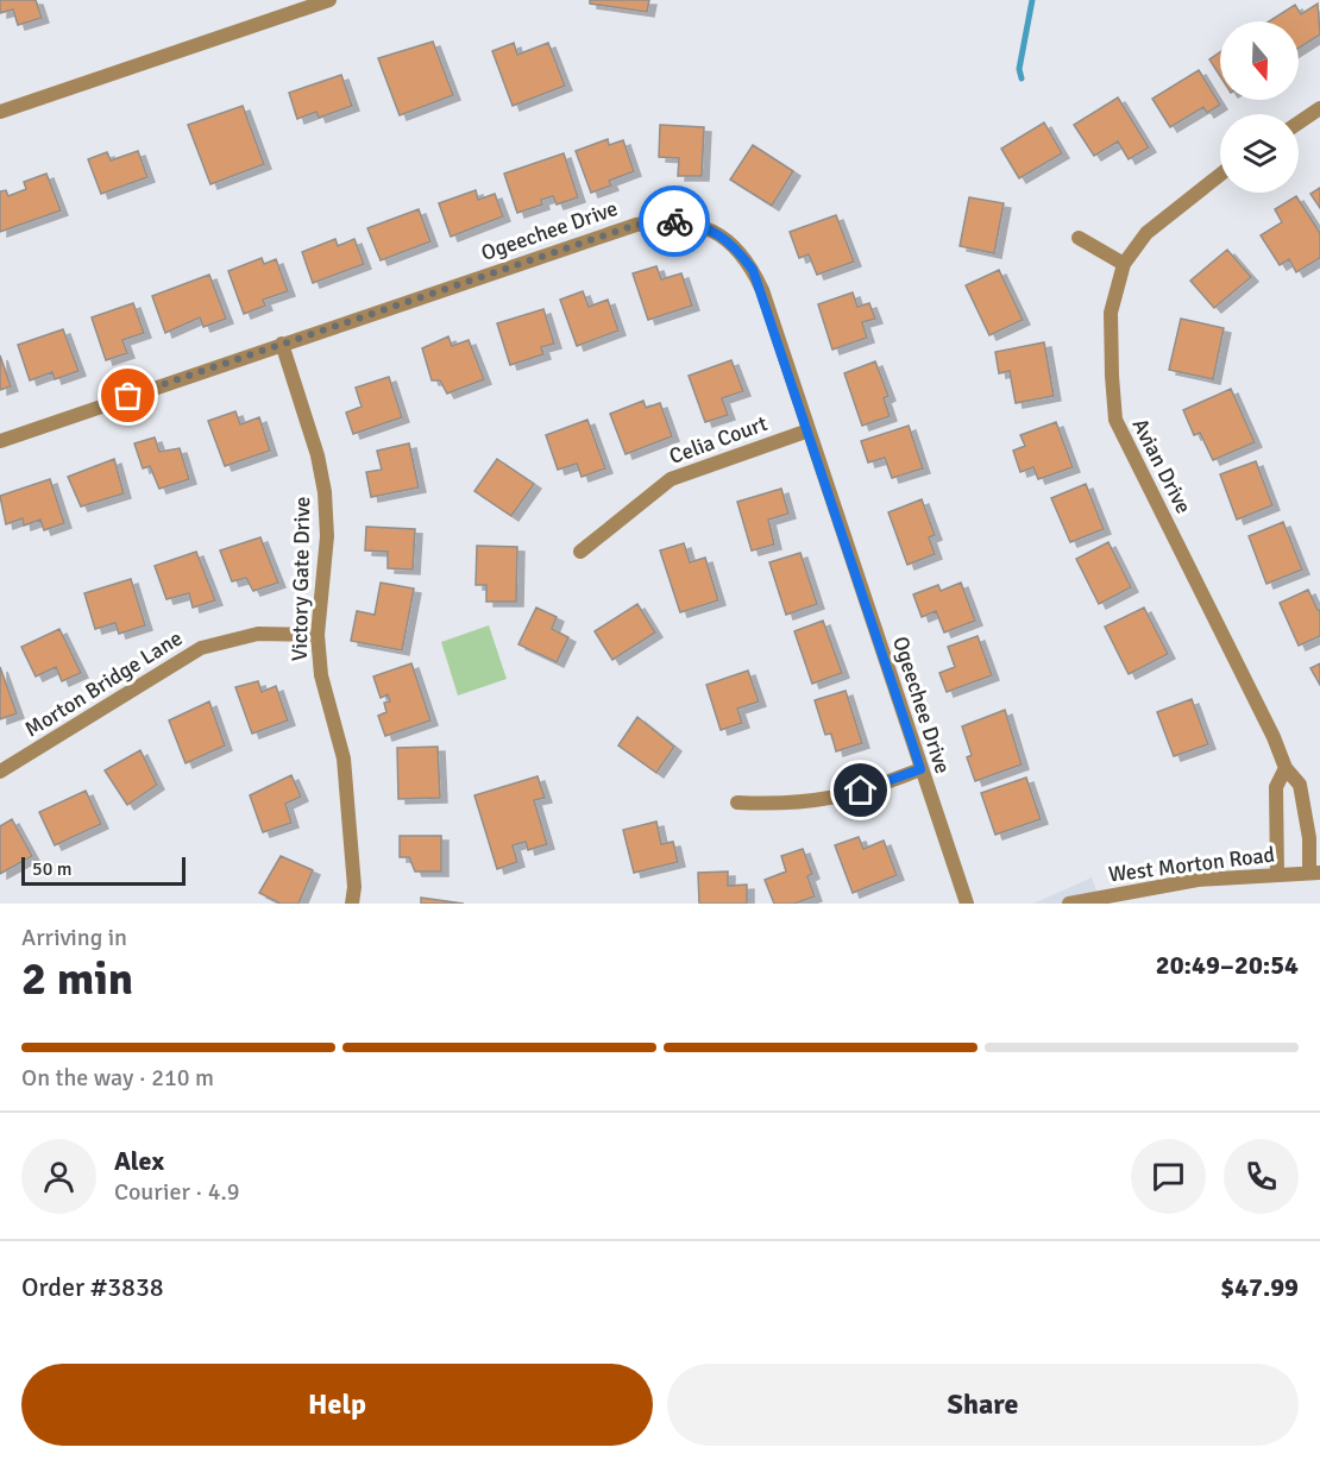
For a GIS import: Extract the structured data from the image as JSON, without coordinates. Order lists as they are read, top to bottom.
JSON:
{
  "streets": {
    "street": [
      "Ogeechee Drive",
      "Celia Court",
      "Avian Drive",
      "Victory Gate Drive",
      "Morton Bridge Lane",
      "West Morton Road"
    ]
  },
  "crossings": [
    ["Ogeechee Drive", "Celia Court"],
    ["Ogeechee Drive", "Victory Gate Drive"],
    ["Avian Drive", "West Morton Road"],
    ["Victory Gate Drive", "Morton Bridge Lane"]
  ],
  "scale_bar": "50 m",
  "north": "bottom",
  "page": {
    "scale": "50 m",
    "heading": ["2 min", "Arriving in", "20:49–20:54"],
    "panel": [
      "Alex",
      "Courier · 4.9",
      "Order #3838",
      "$47.99"
    ],
    "bar": "On the way · 210 m",
    "buttons": ["Help", "Share"]
  }
}
